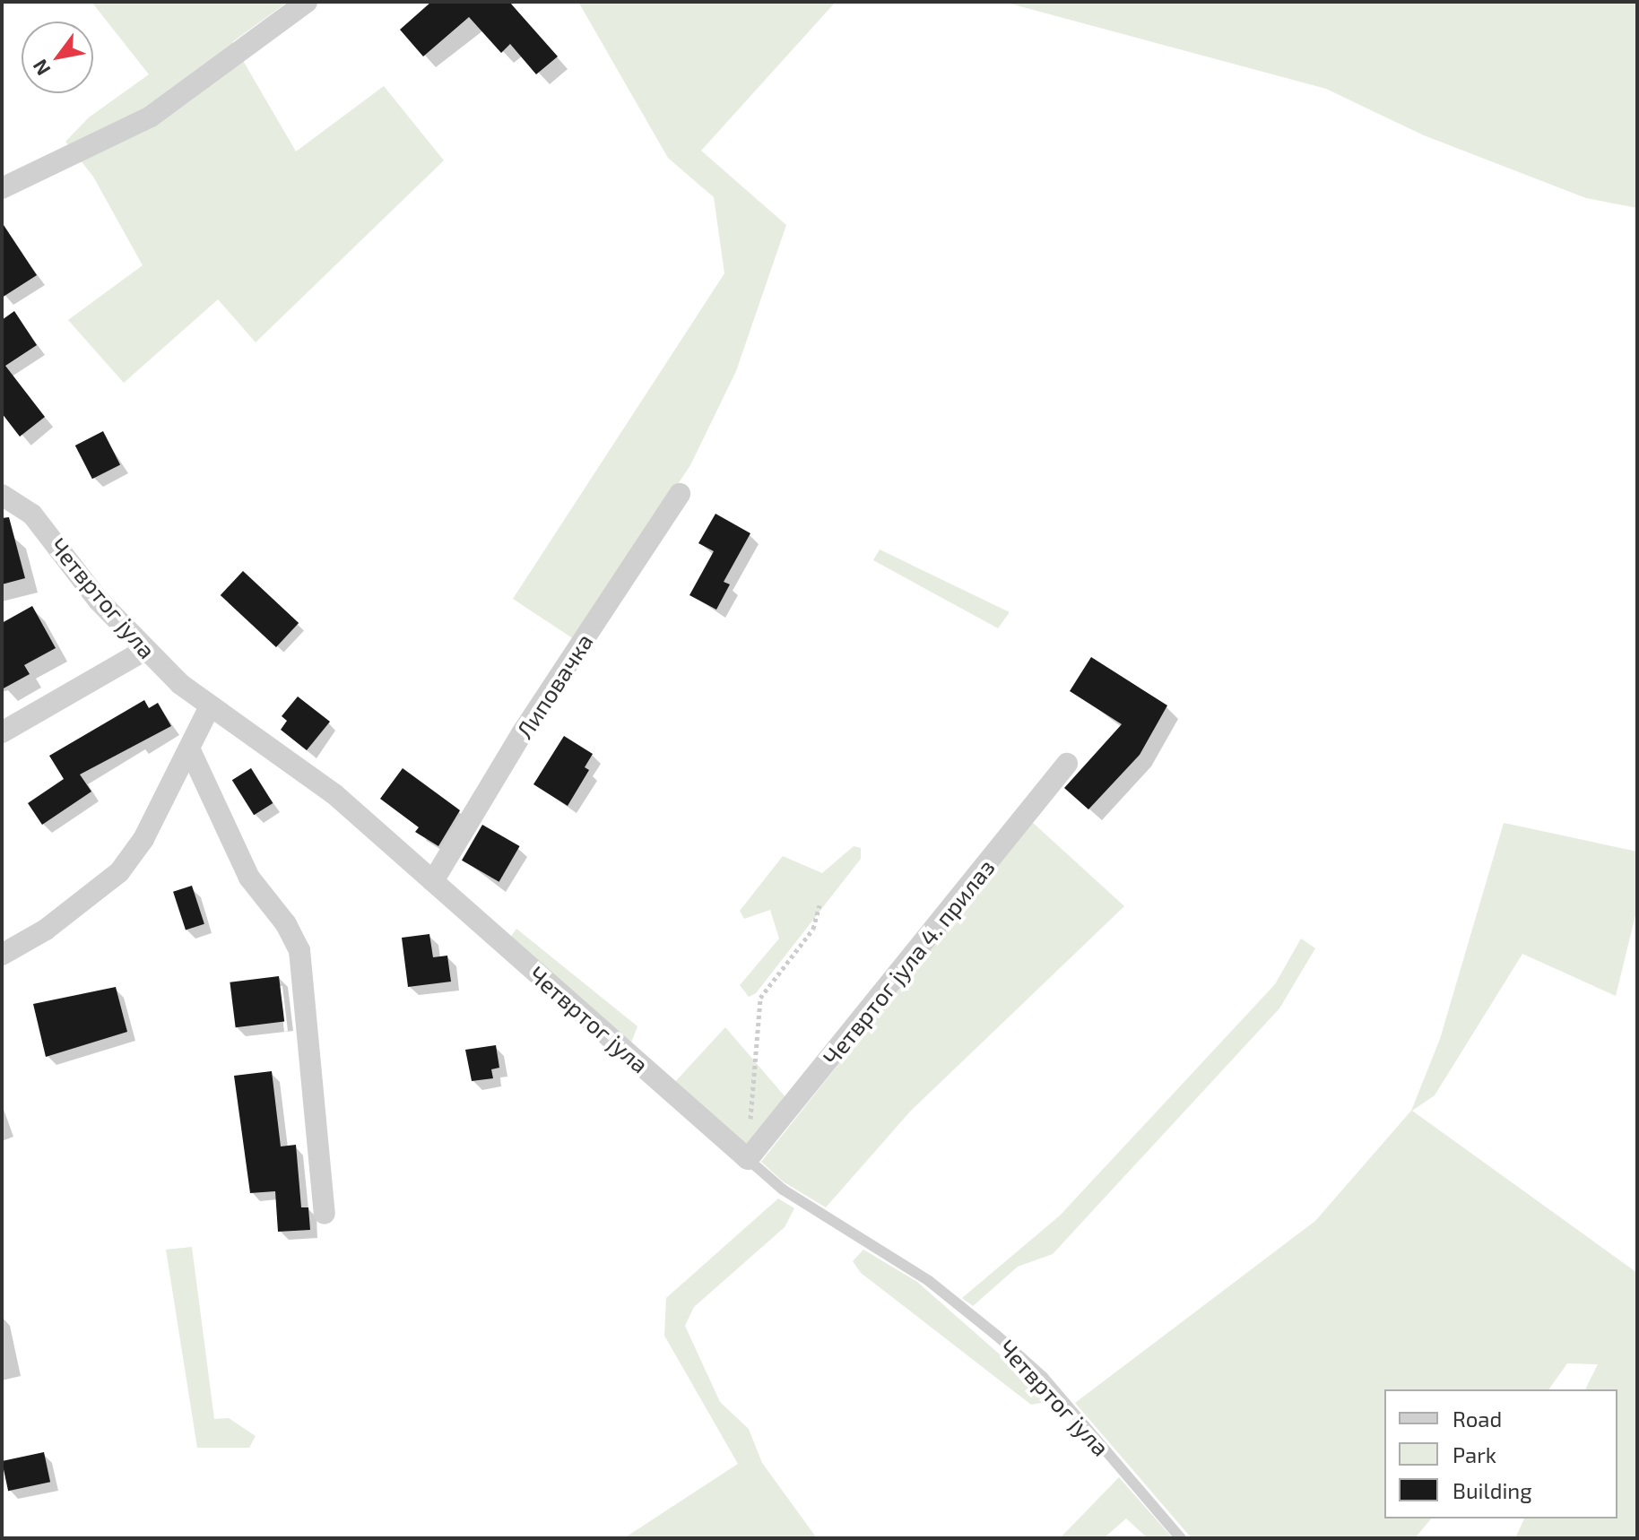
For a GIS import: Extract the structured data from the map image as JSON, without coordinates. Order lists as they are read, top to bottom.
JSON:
{
  "streets": {
    "street": ["Четвртог јула", "Липовачка", "Четвртог јула 4. прилаз"]
  },
  "crossings": [
    ["Четвртог јула", "Липовачка"],
    ["Четвртог јула", "Четвртог јула 4. прилаз"]
  ],
  "legend": ["Road", "Park", "Building"],
  "north": "bottom left"
}
